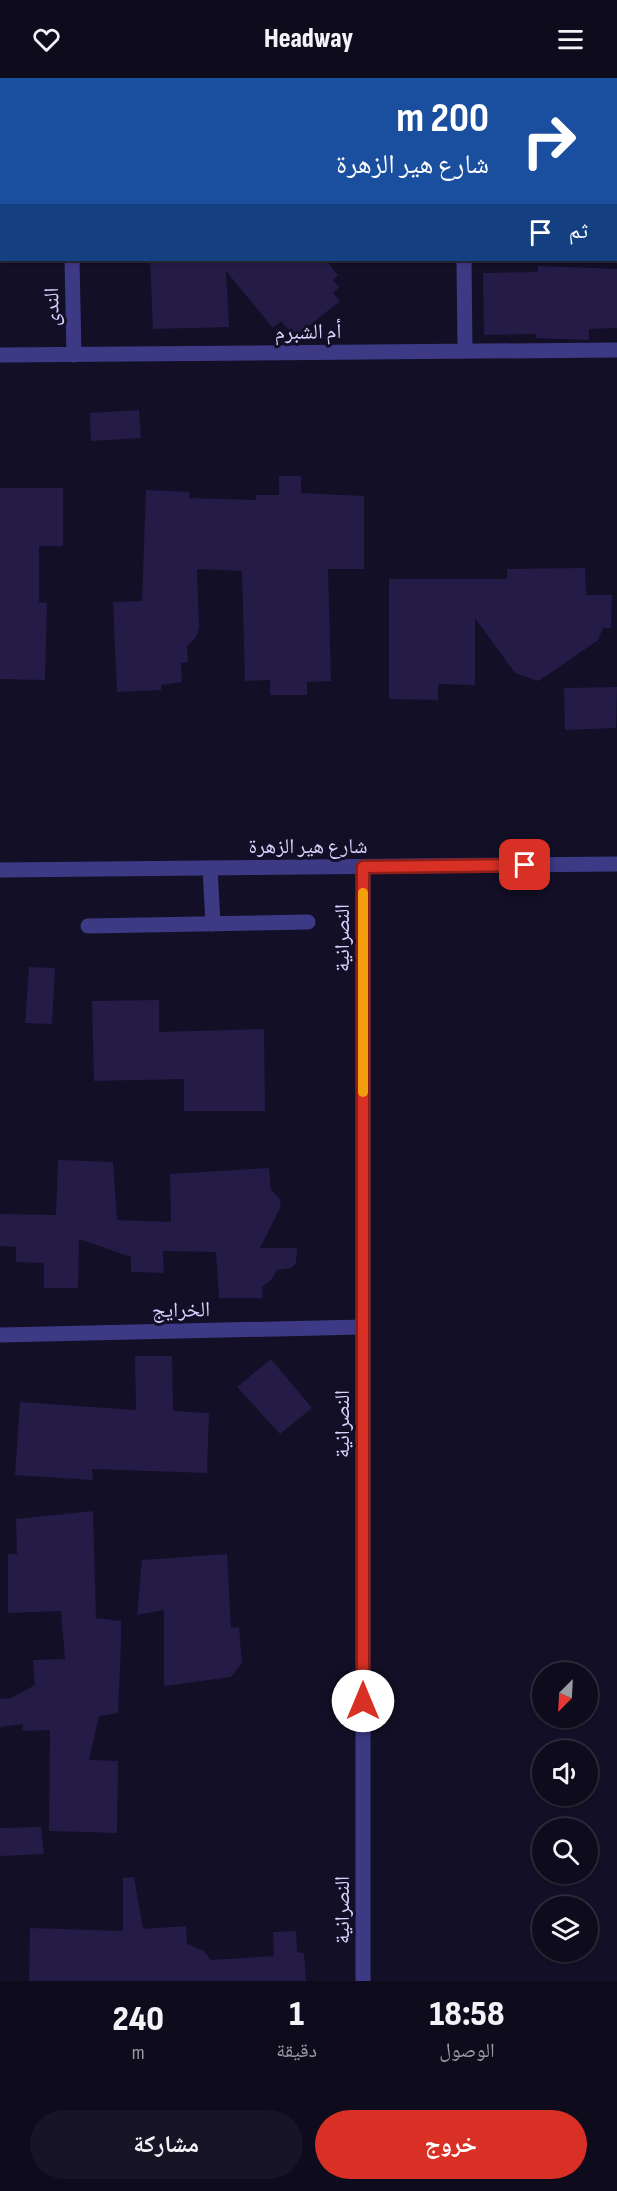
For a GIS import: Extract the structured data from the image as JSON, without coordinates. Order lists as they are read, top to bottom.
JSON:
{
  "streets": {
    "street": [
      "الندى",
      "أم الشبرم",
      "شارع هير الزهرة",
      "النصرانية",
      "الخرايج"
    ]
  },
  "crossings": [
    ["الندى", "أم الشبرم"],
    ["شارع هير الزهرة", "النصرانية"],
    ["النصرانية", "الخرايج"]
  ],
  "north": "bottom left",
  "page": {
    "header": "Headway",
    "turn": ["200 m", "شارع هير الزهرة"],
    "then": "ثم",
    "eta": [
      "18:58",
      "الوصول",
      "1",
      "دقيقة",
      "240",
      "m"
    ],
    "buttons": ["خروج", "مشاركة"]
  }
}
